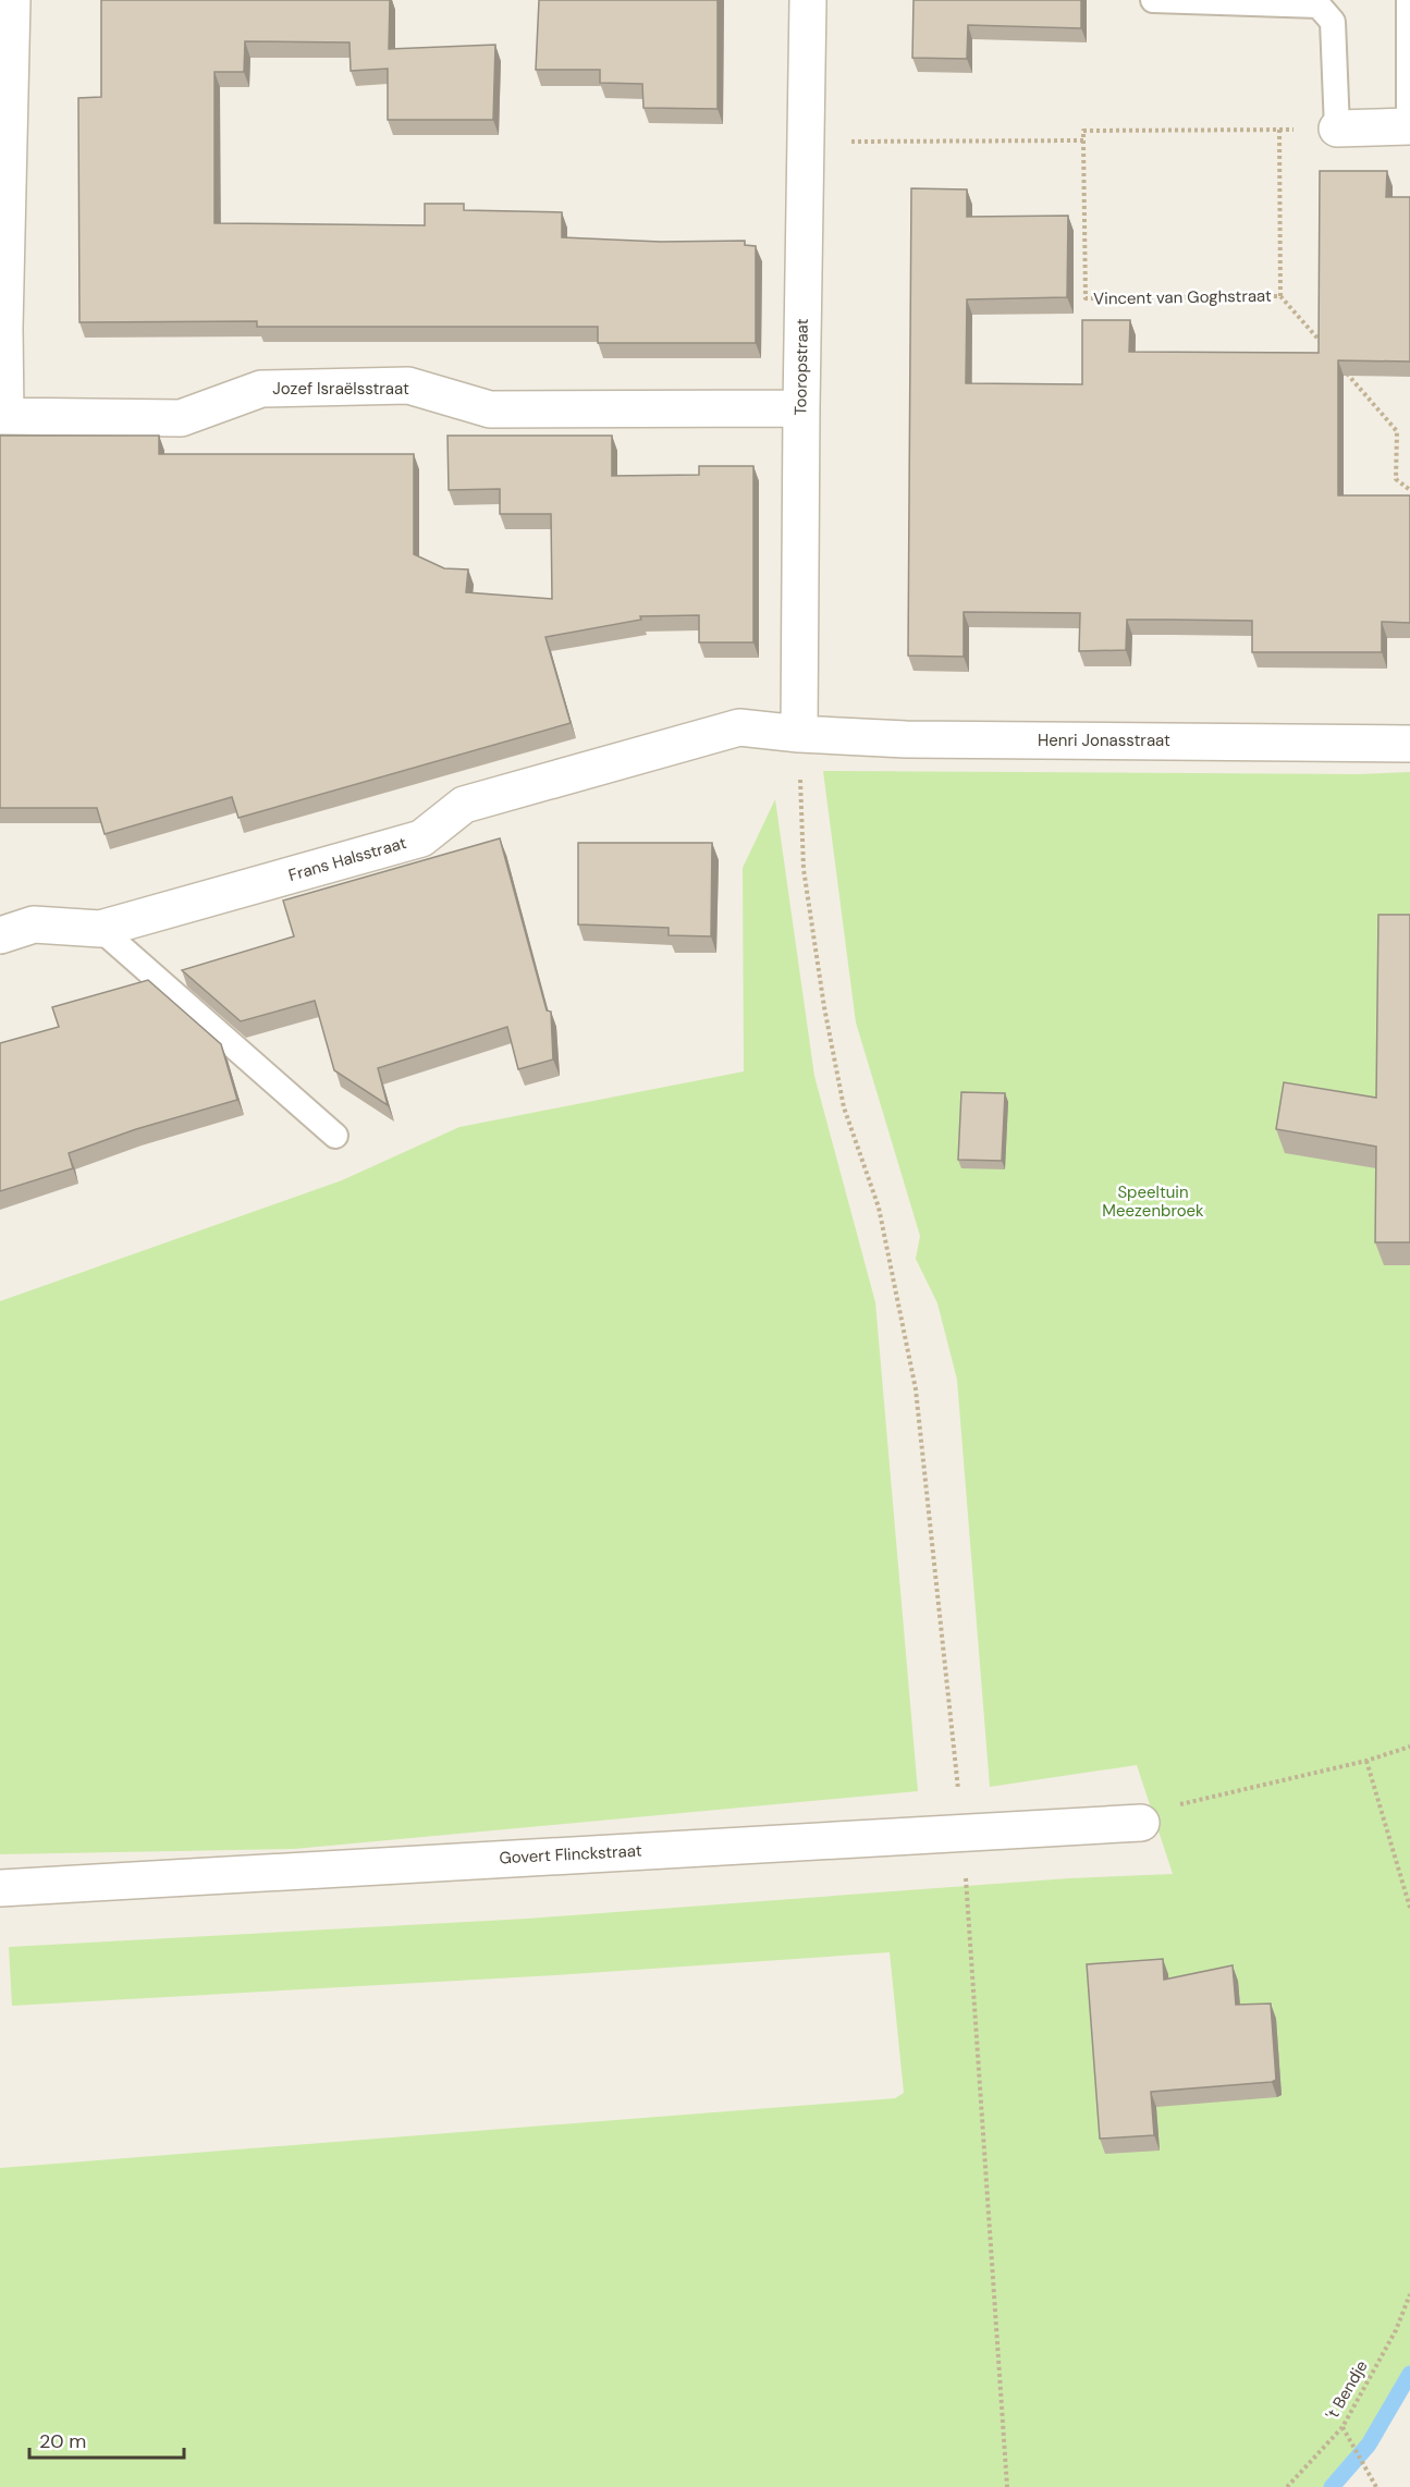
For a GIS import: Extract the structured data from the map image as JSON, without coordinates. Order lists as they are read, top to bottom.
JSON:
{
  "streets": {
    "street": [
      "Tooropstraat",
      "Jozef Israëlsstraat",
      "Henri Jonasstraat",
      "Frans Halsstraat",
      "Govert Flinckstraat"
    ],
    "path": ["Vincent van Goghstraat", "'t Bendje"]
  },
  "crossings": [
    ["Tooropstraat", "Jozef Israëlsstraat"],
    ["Tooropstraat", "Henri Jonasstraat"],
    ["Tooropstraat", "Frans Halsstraat"],
    ["Henri Jonasstraat", "Frans Halsstraat"]
  ],
  "parks": ["Speeltuin Meezenbroek"],
  "scale_bar": "20 m"
}
